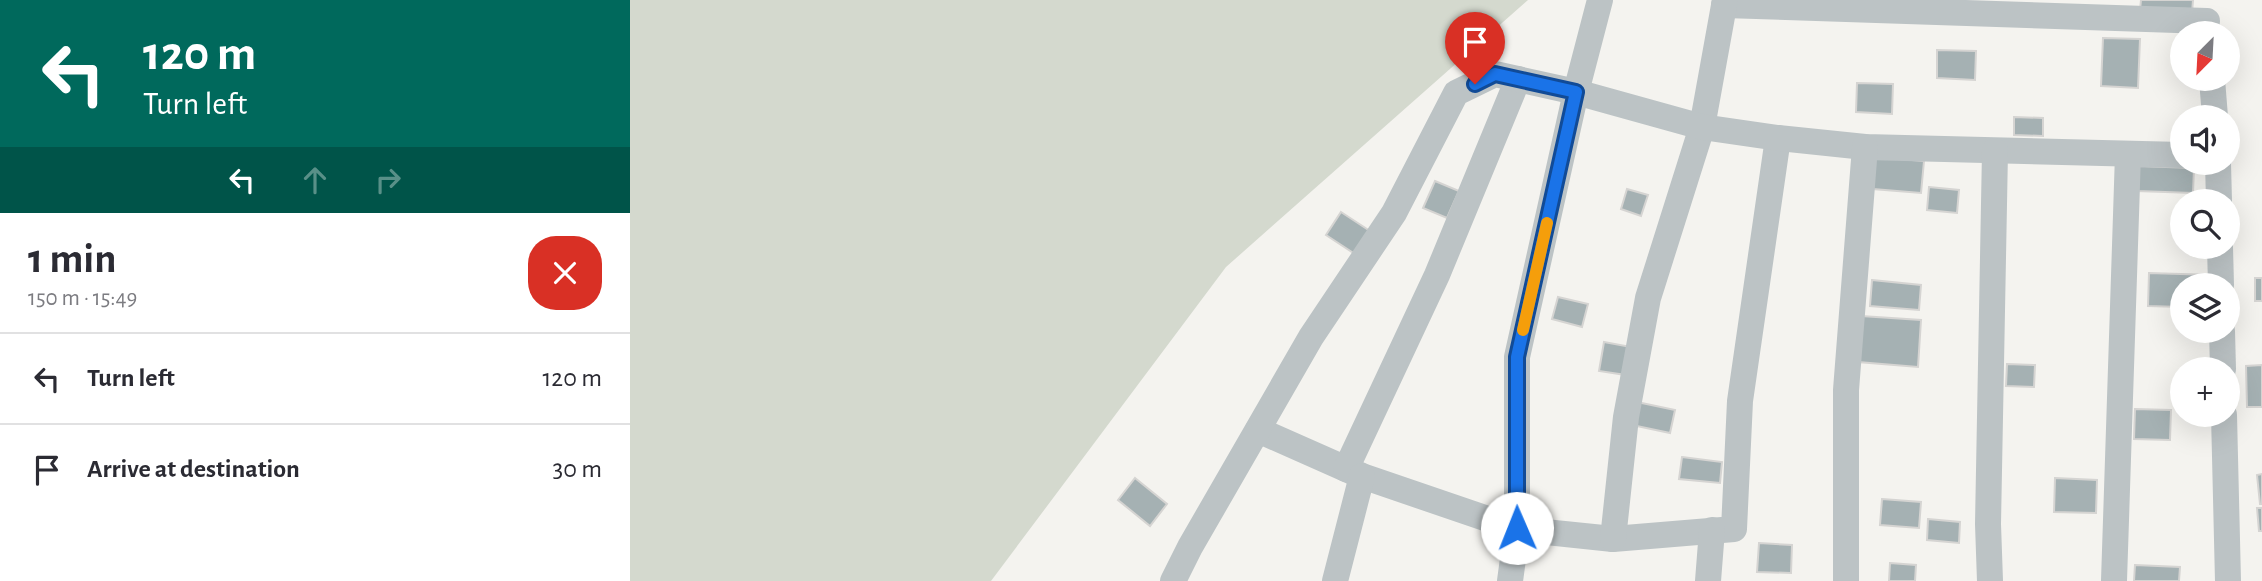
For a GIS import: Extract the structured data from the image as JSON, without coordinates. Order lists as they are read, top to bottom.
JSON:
{
  "north": "bottom left",
  "page": {
    "turn": ["120 m", "Turn left"],
    "map_buttons": "+",
    "heading": ["1 min", "150 m · 15:49"],
    "list": [
      {
        "name": "Turn left",
        "value": "120 m"
      },
      {
        "name": "Arrive at destination",
        "value": "30 m"
      }
    ]
  }
}
